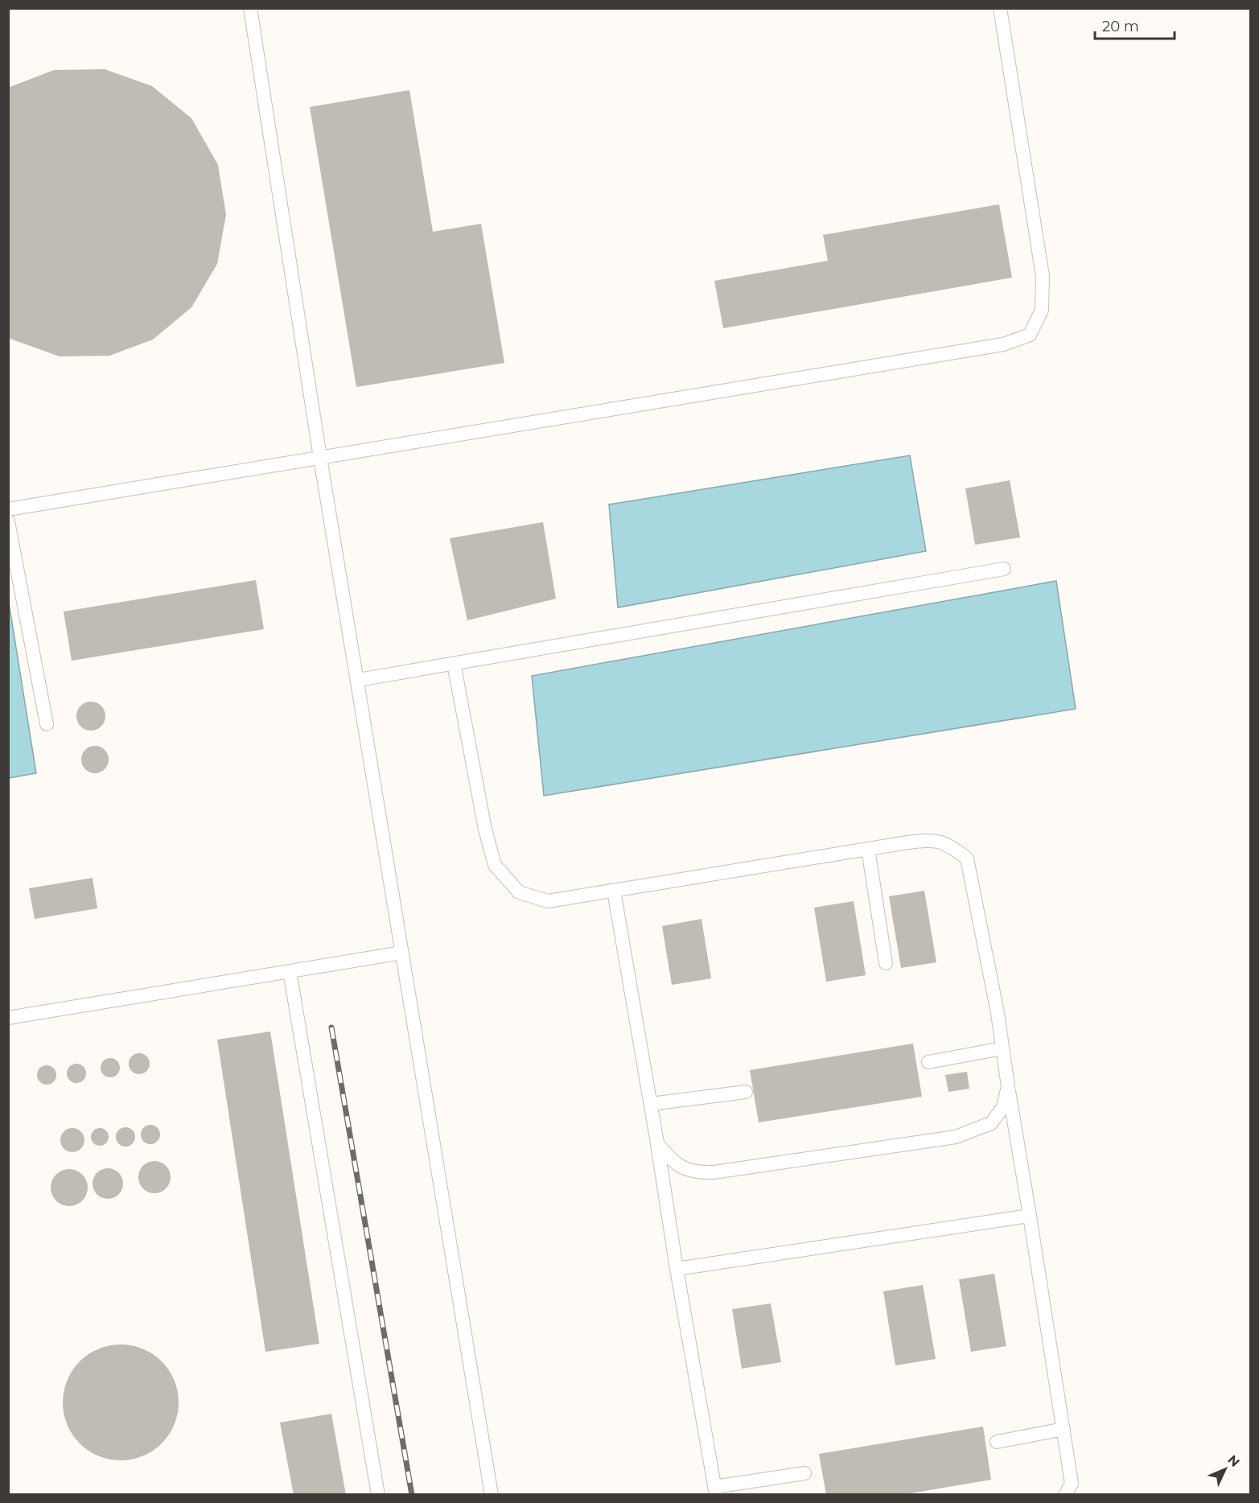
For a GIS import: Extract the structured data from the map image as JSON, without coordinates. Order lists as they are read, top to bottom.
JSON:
{
  "scale_bar": "20 m",
  "north": "top right"
}
